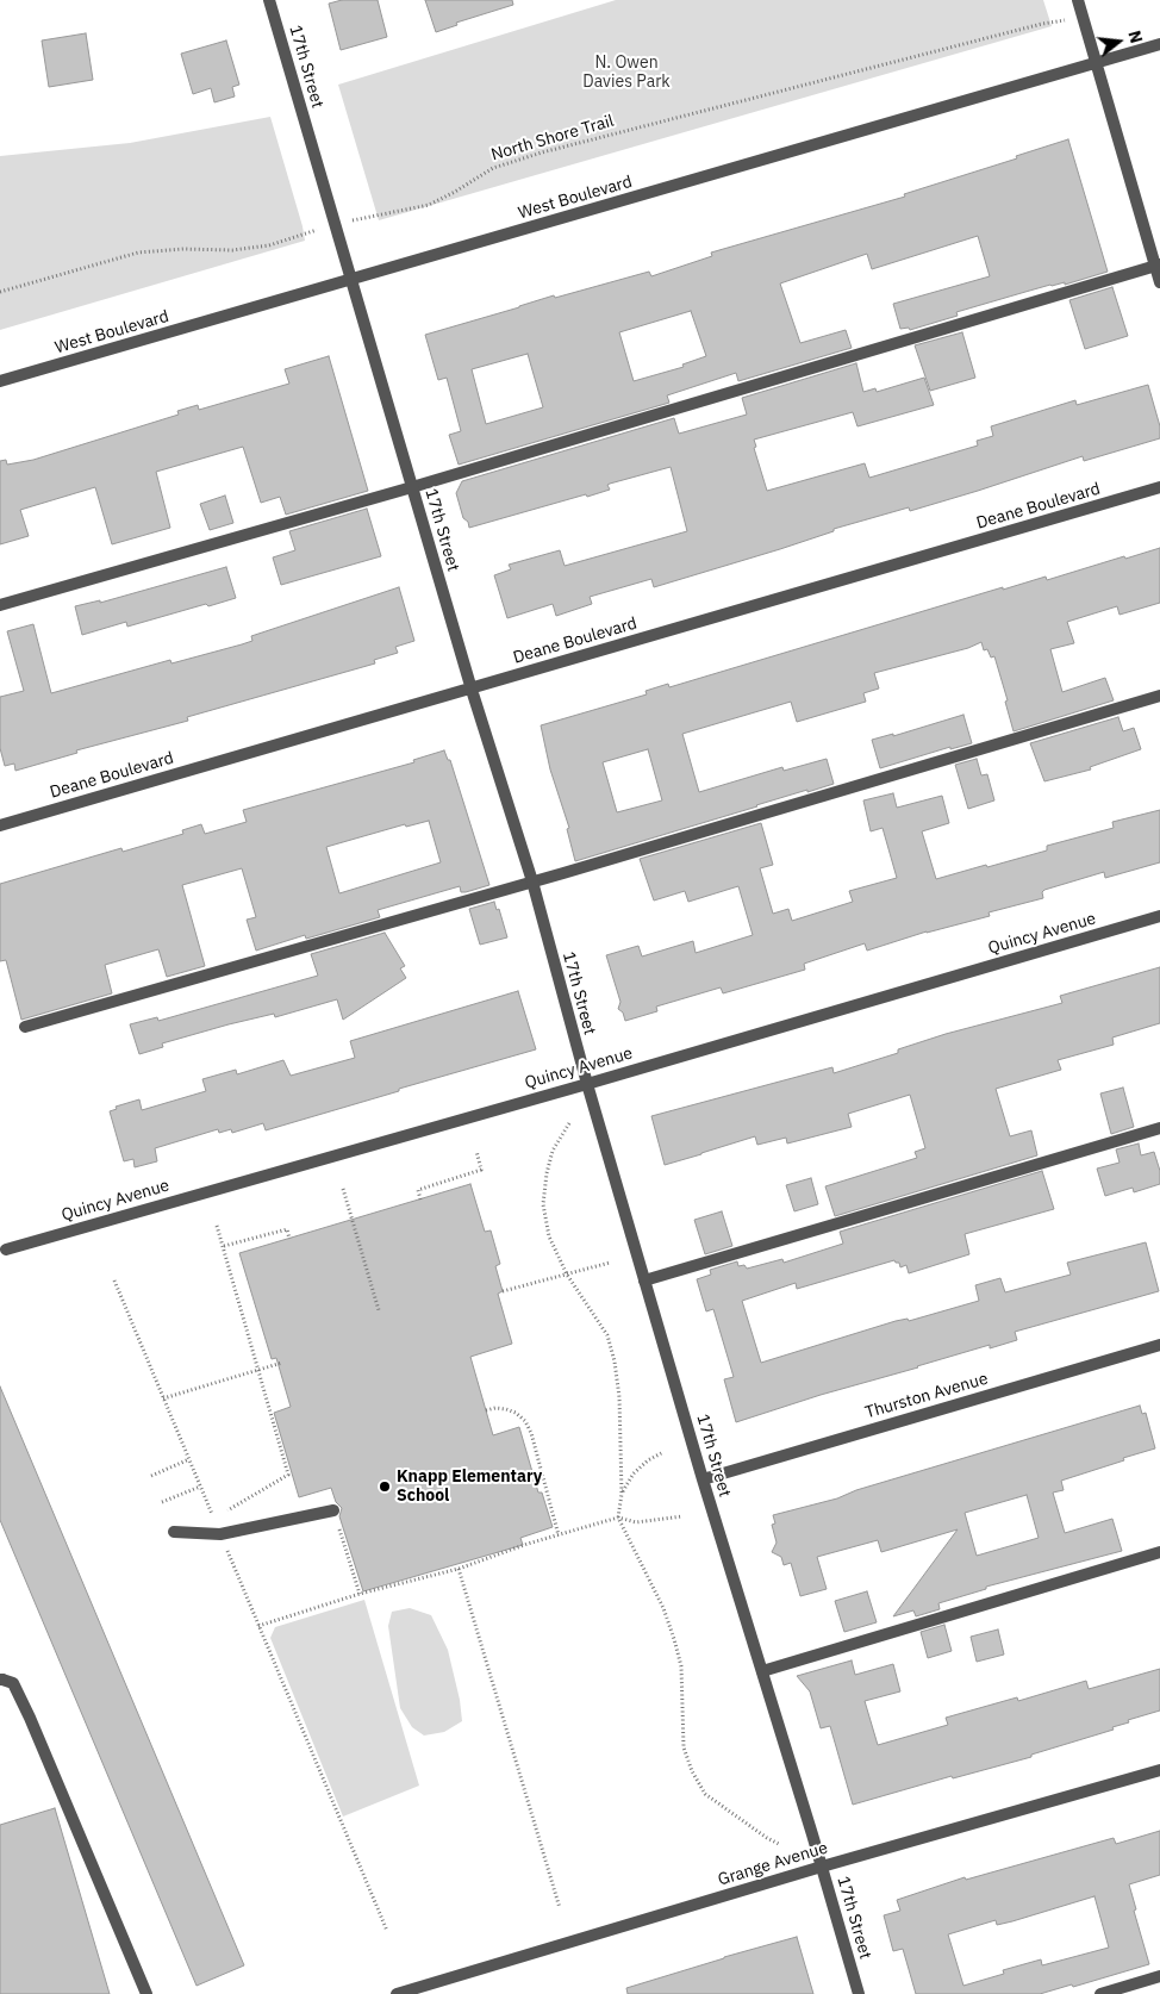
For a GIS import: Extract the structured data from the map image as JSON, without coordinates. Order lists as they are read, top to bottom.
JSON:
{
  "streets": {
    "street": [
      "17th Street",
      "West Boulevard",
      "Deane Boulevard",
      "Quincy Avenue",
      "Thurston Avenue",
      "Grange Avenue"
    ],
    "path": ["North Shore Trail"]
  },
  "crossings": [
    ["17th Street", "North Shore Trail"],
    ["17th Street", "West Boulevard"],
    ["17th Street", "Deane Boulevard"],
    ["17th Street", "Quincy Avenue"],
    ["17th Street", "Thurston Avenue"],
    ["17th Street", "Grange Avenue"]
  ],
  "parks": ["N. Owen Davies Park"],
  "places": ["Knapp Elementary School"],
  "north": "right"
}
